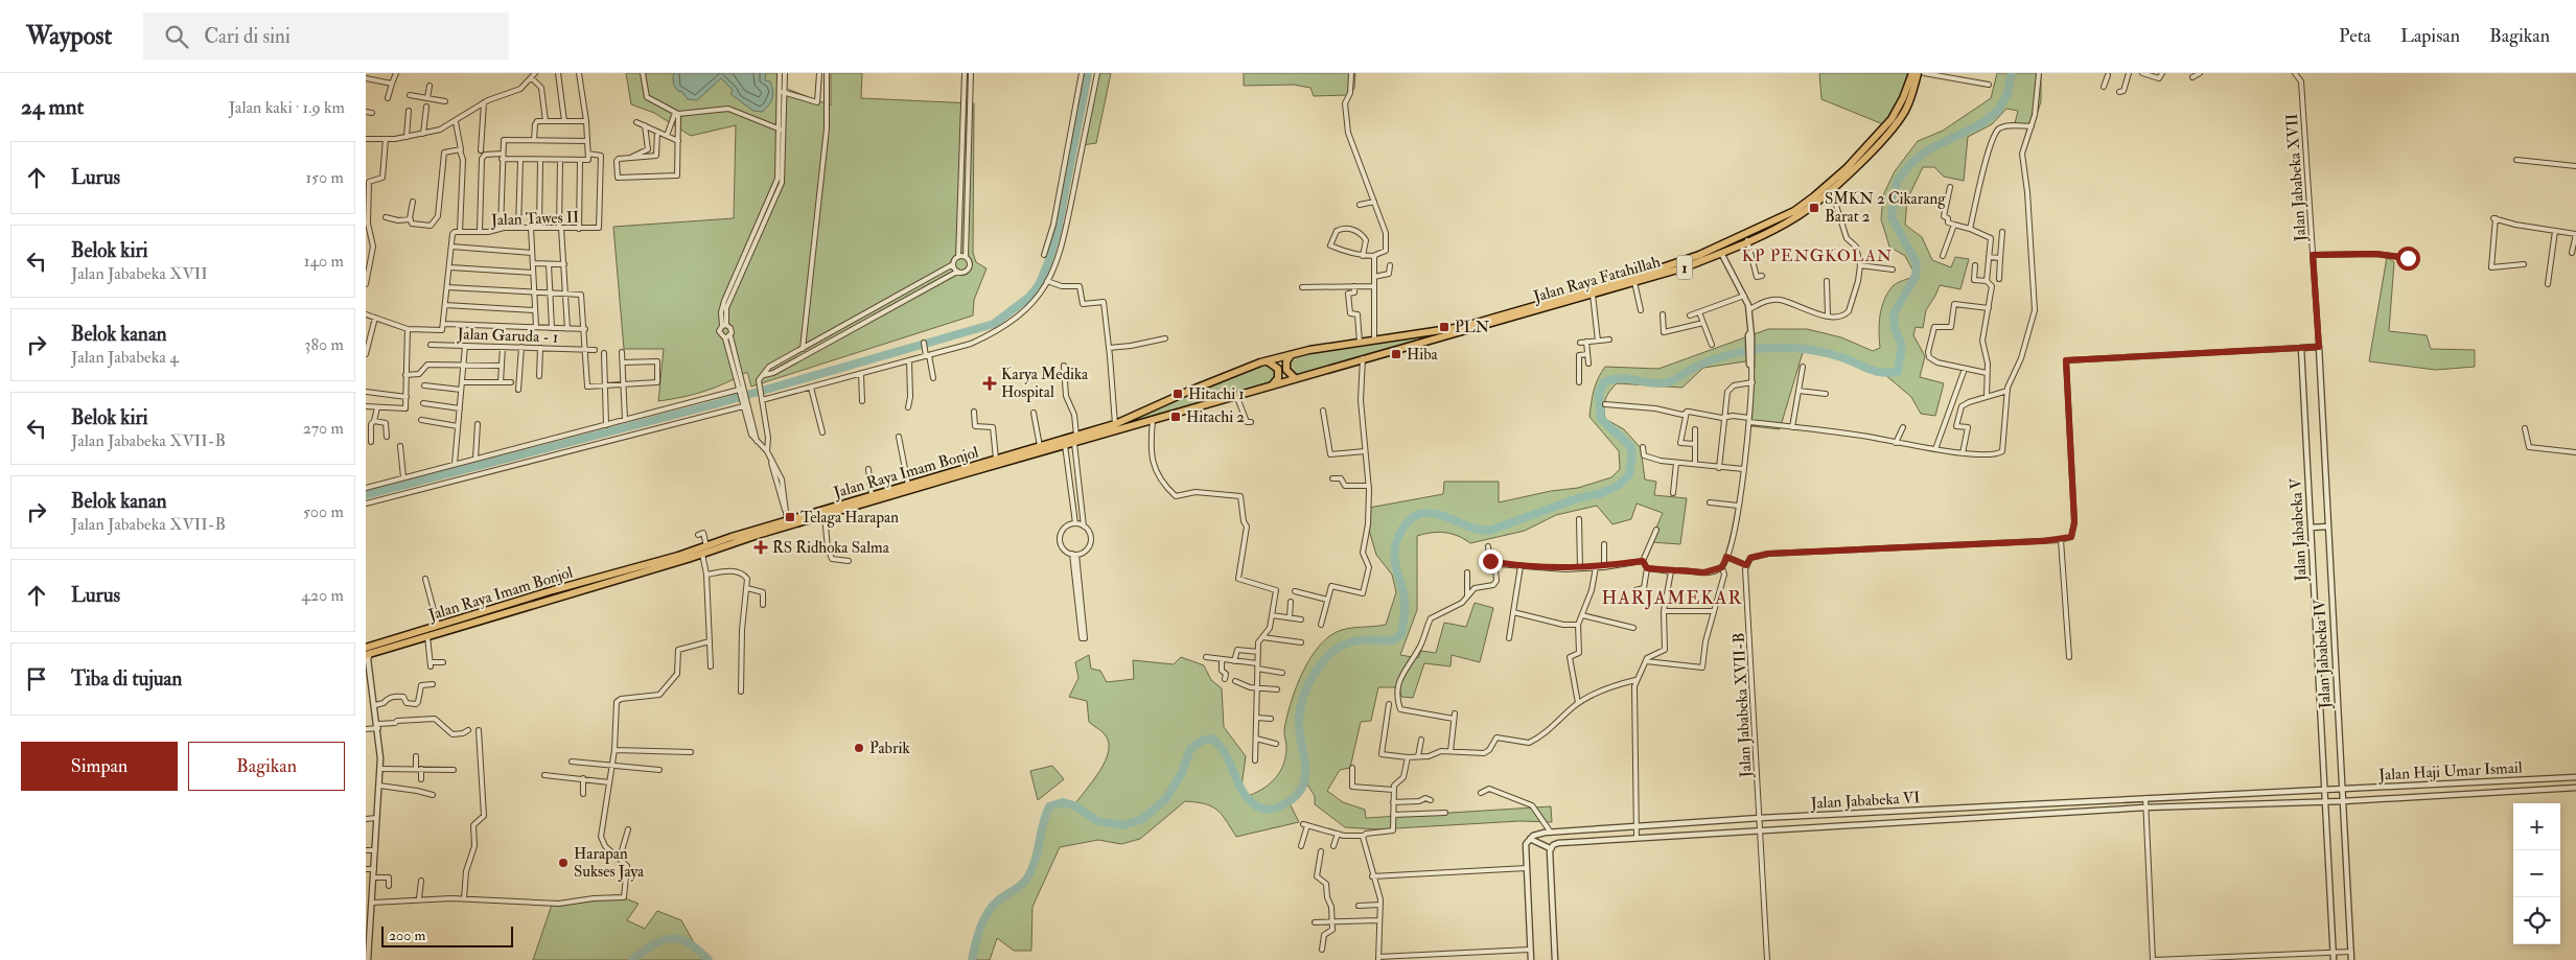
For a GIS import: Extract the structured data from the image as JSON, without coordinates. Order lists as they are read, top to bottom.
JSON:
{
  "streets": {
    "highway": ["1", "Jalan Raya Fatahillah", "Jalan Raya Imam Bonjol"],
    "street": [
      "Jalan Jababeka XVII",
      "Jalan Tawes II",
      "Jalan Garuda - 1",
      "Jalan Jababeka V",
      "Jalan Jababeka IV",
      "Jalan Jababeka XVII-B",
      "Jalan Haji Umar Ismail",
      "Jalan Jababeka VI"
    ]
  },
  "crossings": [
    ["Jalan Jababeka XVII", "Jalan Jababeka IV"],
    ["Jalan Raya Fatahillah", "Jalan Raya Imam Bonjol"],
    ["Jalan Jababeka V", "Jalan Haji Umar Ismail"],
    ["Jalan Jababeka V", "Jalan Jababeka VI"],
    ["Jalan Jababeka IV", "Jalan Haji Umar Ismail"],
    ["Jalan Jababeka XVII-B", "Jalan Jababeka VI"],
    ["Jalan Haji Umar Ismail", "Jalan Jababeka VI"]
  ],
  "districts": ["KP PENGKOLAN", "HARJAMEKAR"],
  "places": {
    "transit": [
      "SMKN 2 Cikarang Barat 2",
      "PLN",
      "Hiba",
      "Hitachi 1",
      "Hitachi 2",
      "Telaga Harapan"
    ],
    "health": ["Karya Medika Hospital", "RS Ridhoka Salma"],
    "other": ["Pabrik", "Harapan Sukses Jaya"]
  },
  "scale_bar": "200 m",
  "page": {
    "header": "Waypost",
    "search": "Cari di sini",
    "nav": ["Peta", "Lapisan", "Bagikan"],
    "heading": ["24 mnt", "Jalan kaki · 1.9 km"],
    "list": [
      ["Lurus", "150 m"],
      ["Belok kiri", "Jalan Jababeka XVII", "140 m"],
      ["Belok kanan", "Jalan Jababeka 4", "380 m"],
      ["Belok kiri", "Jalan Jababeka XVII-B", "270 m"],
      ["Belok kanan", "Jalan Jababeka XVII-B", "500 m"],
      ["Lurus", "420 m"],
      "Tiba di tujuan"
    ],
    "buttons": ["Simpan", "Bagikan"],
    "map_buttons": ["+", "−"],
    "scale": "200 m"
  }
}
